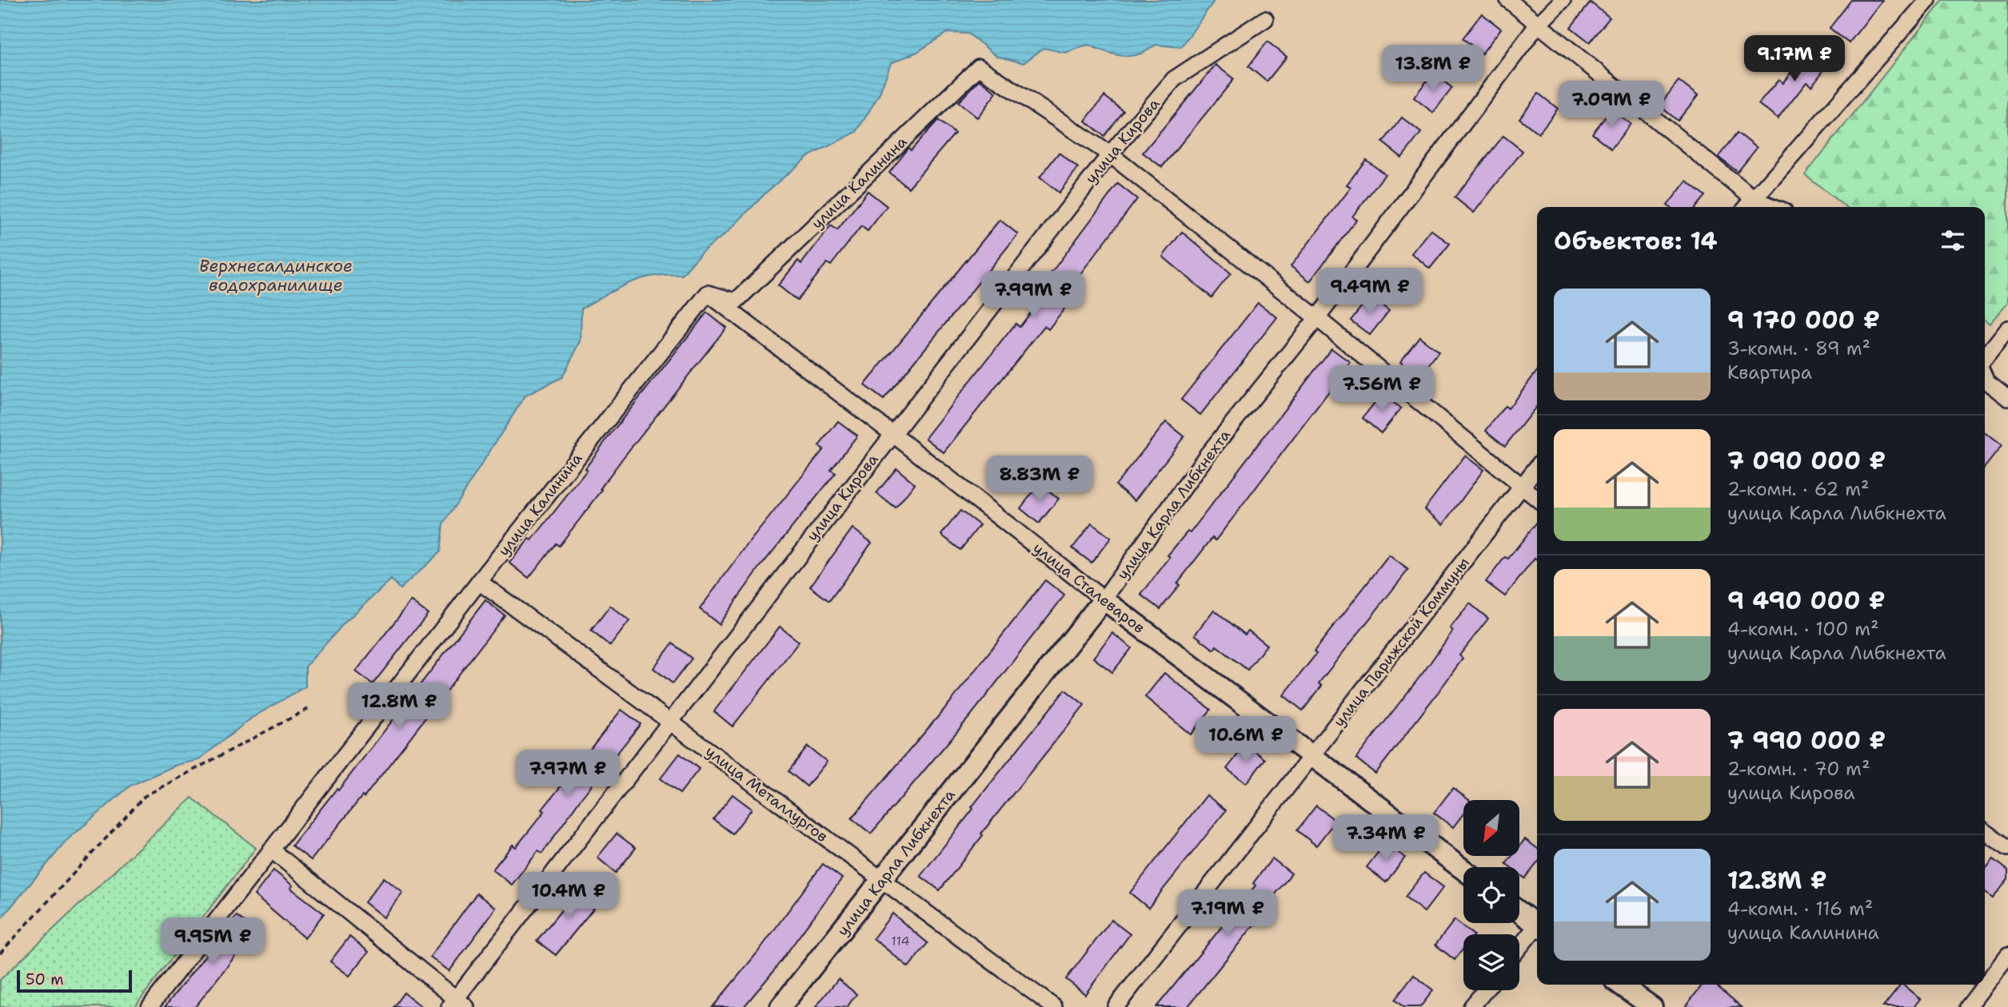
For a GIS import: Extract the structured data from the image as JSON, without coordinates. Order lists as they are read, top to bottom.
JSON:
{
  "streets": {
    "main road": ["улица Карла Либкнехта", "улица Сталеваров"],
    "street": [
      "улица Кирова",
      "улица Калинина",
      "улица Парижской Коммуны",
      "улица Металлургов"
    ]
  },
  "crossings": [
    ["улица Кирова", "улица Калинина"],
    ["улица Кирова", "улица Сталеваров"],
    ["улица Кирова", "улица Металлургов"],
    ["улица Калинина", "улица Сталеваров"],
    ["улица Калинина", "улица Металлургов"],
    ["улица Карла Либкнехта", "улица Сталеваров"],
    ["улица Карла Либкнехта", "улица Металлургов"],
    ["улица Сталеваров", "улица Парижской Коммуны"]
  ],
  "water": ["Верхнесалдинское водохранилище"],
  "house_numbers": ["114"],
  "scale_bar": "50 m",
  "north": "bottom left",
  "page": {
    "price": [
      "9.17M ₽",
      "13.8M ₽",
      "7.09M ₽",
      "9.49M ₽",
      "7.99M ₽",
      "7.56M ₽",
      "8.83M ₽",
      "12.8M ₽",
      "10.6M ₽",
      "7.97M ₽",
      "7.34M ₽",
      "10.4M ₽",
      "7.19M ₽",
      "9.95M ₽"
    ],
    "heading": "Объектов: 14",
    "list": [
      {
        "name": "9 170 000 ₽",
        "note": "3-комн. · 89 m² · Квартира"
      },
      {
        "name": "7 090 000 ₽",
        "note": "2-комн. · 62 m² · улица Карла Либкнехта"
      },
      {
        "name": "9 490 000 ₽",
        "note": "4-комн. · 100 m² · улица Карла Либкнехта"
      },
      {
        "name": "7 990 000 ₽",
        "note": "2-комн. · 70 m² · улица Кирова"
      },
      {
        "name": "12.8M ₽",
        "note": "4-комн. · 116 m² · улица Калинина"
      }
    ],
    "scale": "50 m"
  }
}
